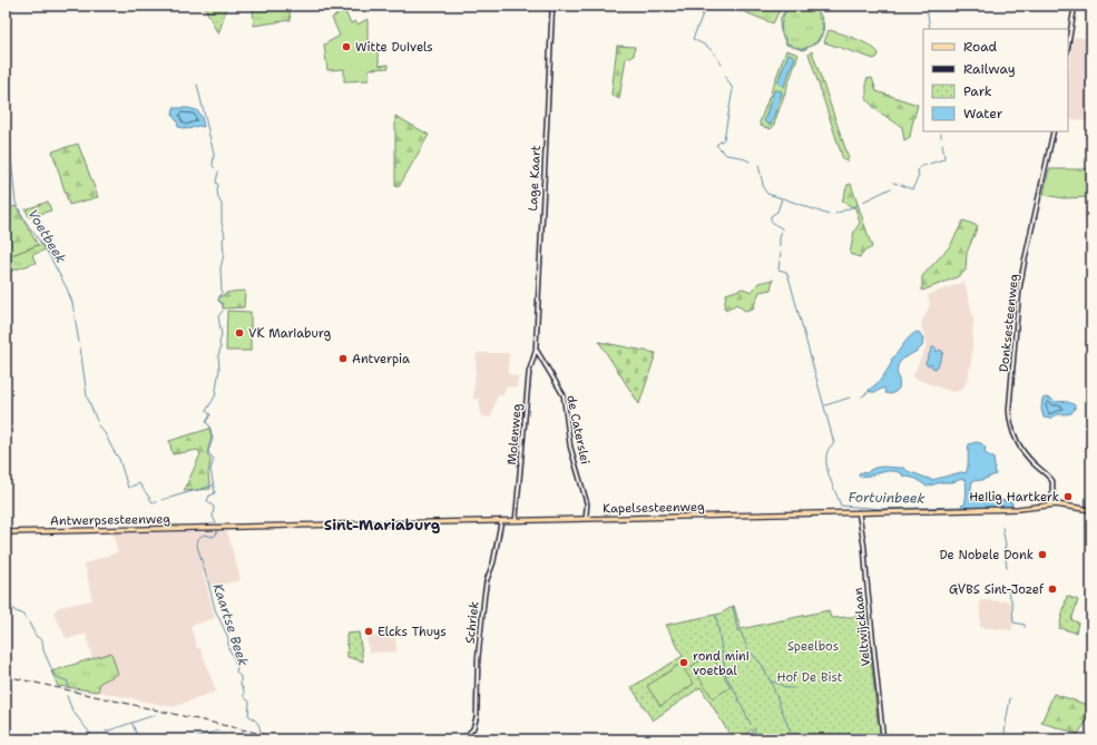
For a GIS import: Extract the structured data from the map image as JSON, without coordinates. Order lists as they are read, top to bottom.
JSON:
{
  "streets": {
    "main road": ["Kapelsesteenweg", "Antwerpsesteenweg"],
    "street": [
      "Lage Kaart",
      "Donksesteenweg",
      "de Caterslei",
      "Molenweg",
      "Schriek",
      "Veltwijcklaan"
    ]
  },
  "crossings": [
    ["Lage Kaart", "de Caterslei"],
    ["Lage Kaart", "Molenweg"],
    ["Donksesteenweg", "Kapelsesteenweg"],
    ["de Caterslei", "Molenweg"],
    ["de Caterslei", "Kapelsesteenweg"],
    ["Molenweg", "Kapelsesteenweg"],
    ["Kapelsesteenweg", "Antwerpsesteenweg"],
    ["Kapelsesteenweg", "Schriek"],
    ["Kapelsesteenweg", "Veltwijcklaan"]
  ],
  "districts": ["Sint-Mariaburg"],
  "water": ["Voetbeek", "Fortuinbeek", "Kaartse Beek"],
  "parks": ["Speelbos", "Hof De Bist"],
  "places": [
    "Witte Duivels",
    "VK Mariaburg",
    "Antverpia",
    "Heilig Hartkerk",
    "De Nobele Donk",
    "GVBS Sint-Jozef",
    "Elcks Thuys",
    "rond mini voetbal"
  ],
  "legend": [
    "Road",
    "Railway",
    "Park",
    "Water"
  ]
}
